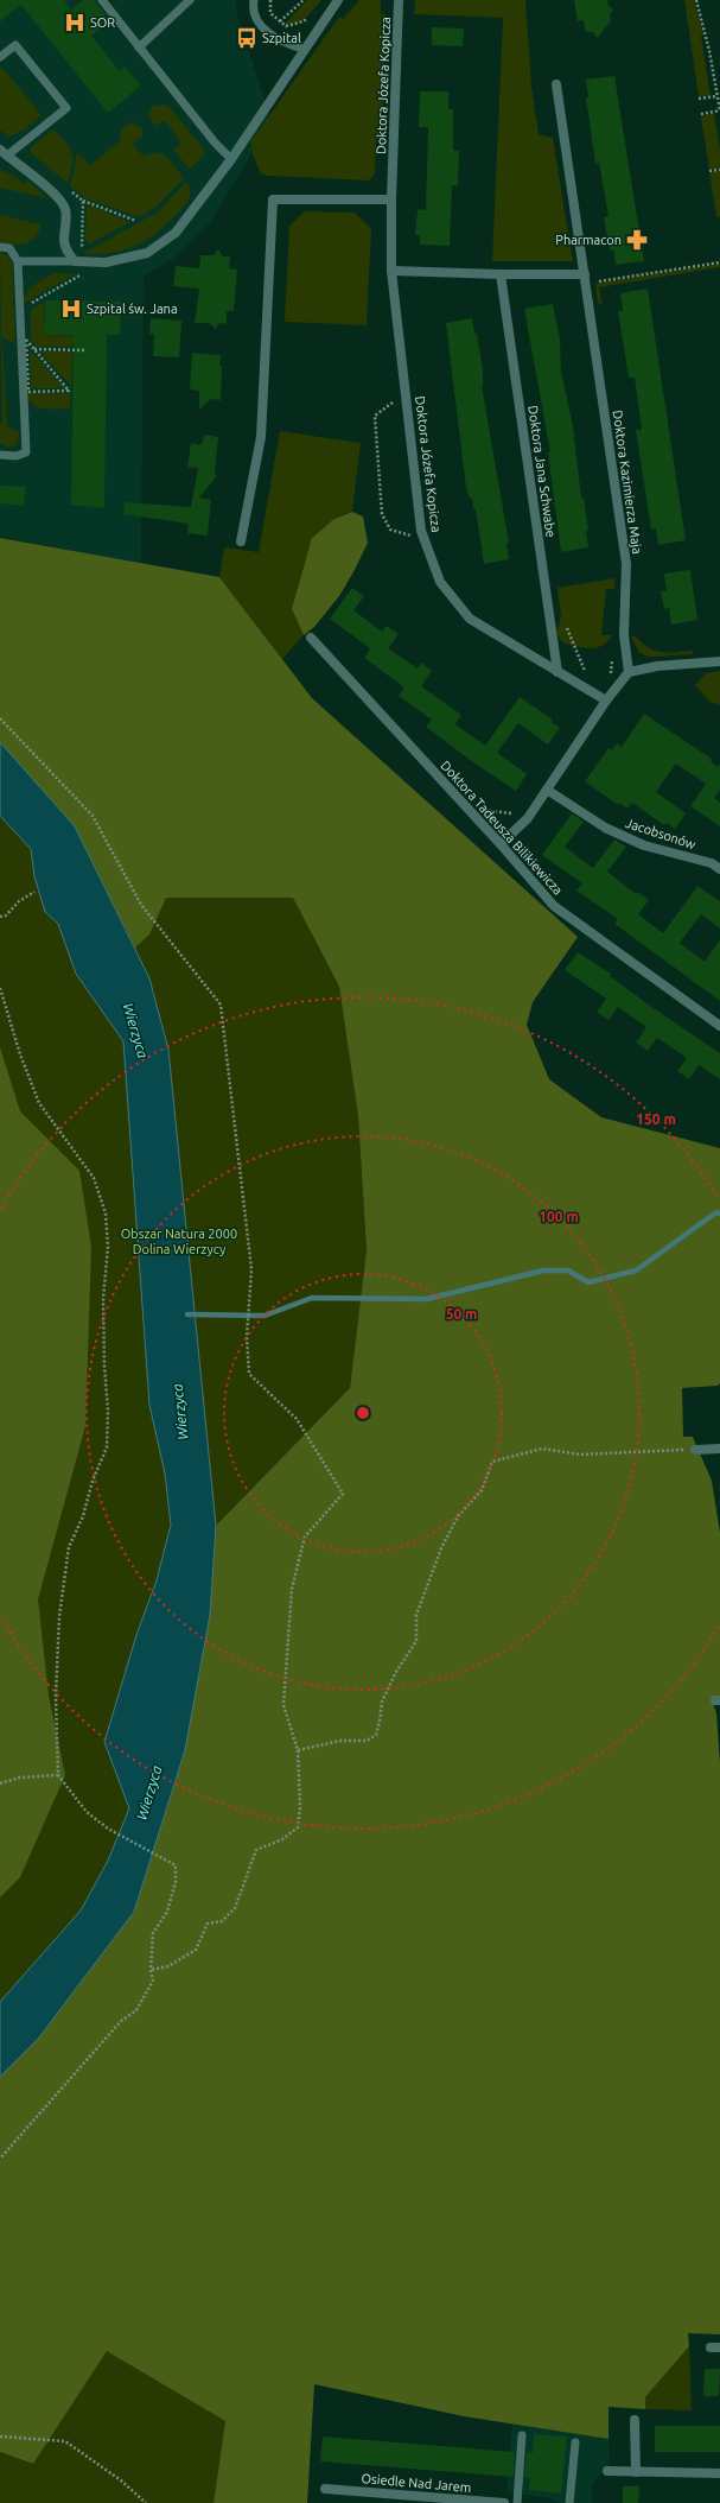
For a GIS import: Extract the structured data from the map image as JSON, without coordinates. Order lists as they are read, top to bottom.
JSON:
{
  "streets": {
    "street": [
      "Doktora Józefa Kopicza",
      "Doktora Jana Schwabe",
      "Doktora Kazimierza Maja",
      "Doktora Tadeusza Bilikiewicza",
      "Jacobsonów",
      "Osiedle Nad Jarem"
    ]
  },
  "crossings": [
    ["Doktora Józefa Kopicza", "Doktora Jana Schwabe"]
  ],
  "water": ["Wierzyca"],
  "parks": ["Obszar Natura 2000 Dolina Wierzycy"],
  "places": {
    "hospital": ["SOR", "Szpital św. Jana"],
    "bus stop": ["Szpital"],
    "pharmacy": ["Pharmacon"]
  },
  "rings": ["150 m", "100 m", "50 m"]
}
